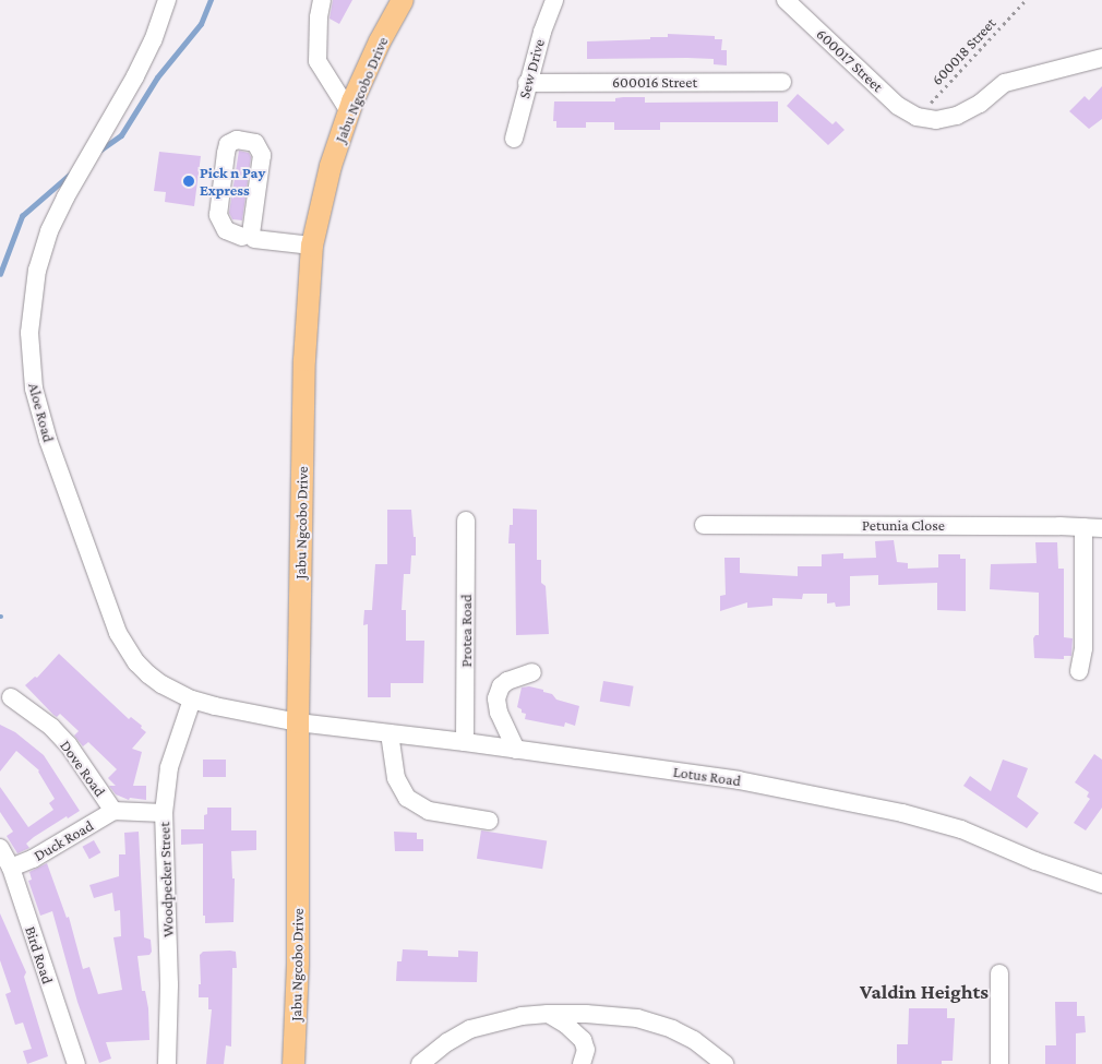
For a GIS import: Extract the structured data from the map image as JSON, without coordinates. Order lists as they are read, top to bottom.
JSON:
{
  "streets": {
    "main road": ["Jabu Ngcobo Drive"],
    "street": [
      "600017 Street",
      "Sew Drive",
      "600016 Street",
      "Aloe Road",
      "Petunia Close",
      "Protea Road",
      "Dove Road",
      "Lotus Road",
      "Duck Road",
      "Woodpecker Street",
      "Bird Road"
    ],
    "path": ["600018 Street"]
  },
  "crossings": [
    ["600018 Street", "600017 Street"],
    ["Sew Drive", "600016 Street"],
    ["Jabu Ngcobo Drive", "Aloe Road"],
    ["Jabu Ngcobo Drive", "Lotus Road"],
    ["Aloe Road", "Lotus Road"],
    ["Aloe Road", "Woodpecker Street"],
    ["Protea Road", "Lotus Road"],
    ["Dove Road", "Duck Road"],
    ["Dove Road", "Woodpecker Street"],
    ["Duck Road", "Bird Road"]
  ],
  "districts": ["Valdin Heights"],
  "places": ["Pick n Pay Express"]
}
